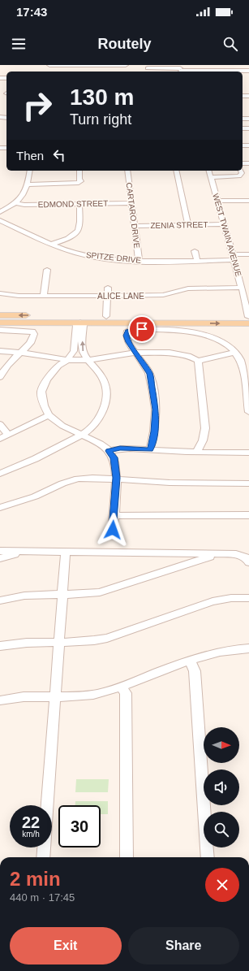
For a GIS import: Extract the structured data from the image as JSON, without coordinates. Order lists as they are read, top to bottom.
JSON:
{
  "streets": {
    "street": [
      "EDMOND STREET",
      "CARTARO DRIVE",
      "ZENIA STREET",
      "WEST TWAIN AVENUE",
      "SPITZE DRIVE",
      "ALICE LANE"
    ]
  },
  "crossings": [
    ["EDMOND STREET", "CARTARO DRIVE"],
    ["CARTARO DRIVE", "ZENIA STREET"],
    ["CARTARO DRIVE", "SPITZE DRIVE"],
    ["ZENIA STREET", "WEST TWAIN AVENUE"],
    ["WEST TWAIN AVENUE", "SPITZE DRIVE"],
    ["WEST TWAIN AVENUE", "ALICE LANE"]
  ],
  "north": "right",
  "page": {
    "status": "17:43",
    "header": "Routely",
    "turn": ["130 m", "Turn right"],
    "then": "Then",
    "speed": "22 km/h",
    "limit": "30",
    "heading": ["2 min", "440 m · 17:45"],
    "buttons": ["Exit", "Share"]
  }
}
